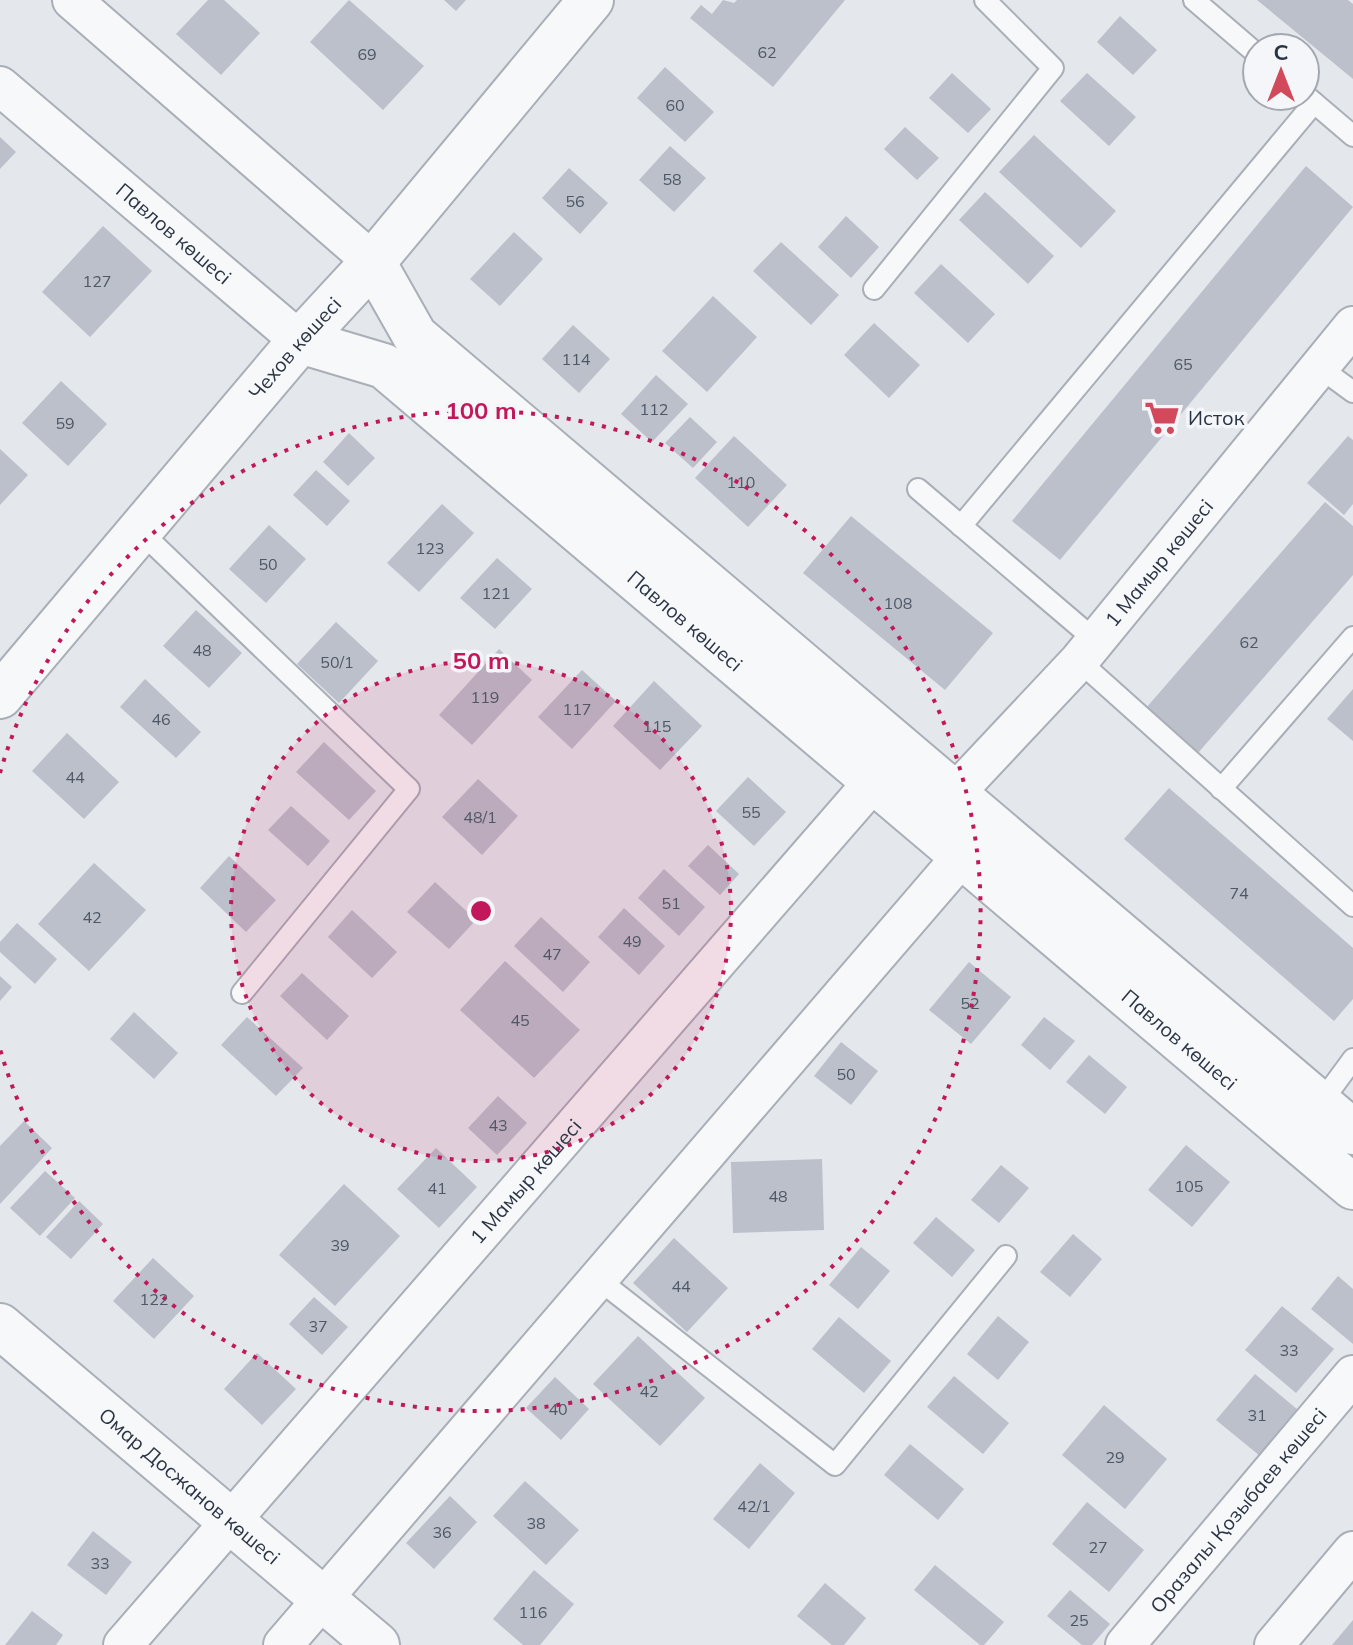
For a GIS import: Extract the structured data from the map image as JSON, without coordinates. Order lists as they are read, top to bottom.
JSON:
{
  "streets": {
    "street": [
      "Павлов көшесі",
      "Чехов көшесі",
      "1 Мамыр көшесі",
      "Омар Досжанов көшесі",
      "Оразалы Қозыбаев көшесі"
    ]
  },
  "crossings": [
    ["Павлов көшесі", "Чехов көшесі"],
    ["Павлов көшесі", "1 Мамыр көшесі"],
    ["1 Мамыр көшесі", "Омар Досжанов көшесі"]
  ],
  "places": {
    "supermarket": ["Исток"]
  },
  "house_numbers": [
    "62",
    "69",
    "60",
    "58",
    "56",
    "127",
    "114",
    "65",
    "112",
    "59",
    "110",
    "123",
    "50",
    "121",
    "108",
    "62",
    "48",
    "50/1",
    "119",
    "117",
    "46",
    "115",
    "44",
    "55",
    "48/1",
    "74",
    "51",
    "42",
    "49",
    "47",
    "52",
    "45",
    "50",
    "43",
    "105",
    "41",
    "48",
    "39",
    "44",
    "122",
    "37",
    "33",
    "42",
    "40",
    "31",
    "29",
    "42/1",
    "38",
    "36",
    "27",
    "33",
    "116",
    "25"
  ],
  "north": "top",
  "rings": ["100 m", "50 m"]
}
